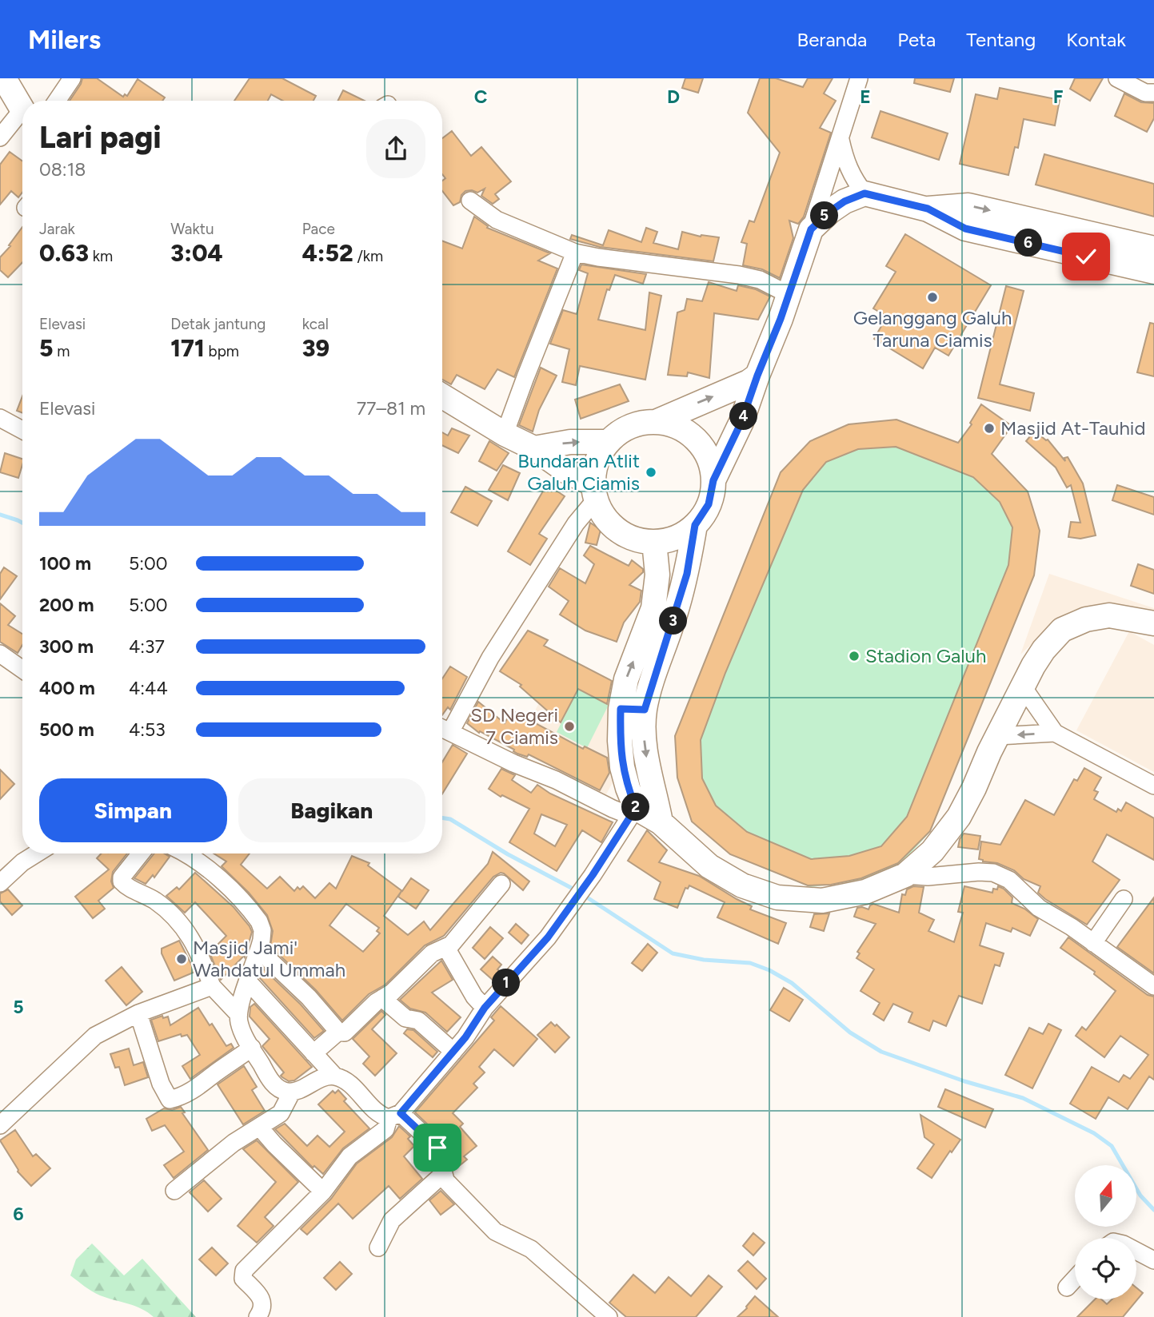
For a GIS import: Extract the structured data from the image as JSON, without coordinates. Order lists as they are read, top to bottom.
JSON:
{
  "places": [
    "Gelanggang Galuh Taruna Ciamis",
    "Masjid At-Tauhid",
    "Bundaran Atlit Galuh Ciamis",
    "Stadion Galuh",
    "SD Negeri 7 Ciamis",
    "Masjid Jami' Wahdatul Ummah"
  ],
  "north": "top",
  "page": {
    "header": "Milers",
    "nav": [
      "Beranda",
      "Peta",
      "Tentang",
      "Kontak"
    ],
    "heading": ["Lari pagi", "08:18"],
    "stats": [
      ["Jarak", "0.63 km"],
      ["Waktu", "3:04"],
      ["Pace", "4:52 /km"],
      ["Elevasi", "5 m"],
      ["Detak jantung", "171 bpm"],
      ["kcal", "39"]
    ],
    "pins": [
      "5",
      "6",
      "4",
      "3",
      "2",
      "1"
    ],
    "chart": ["Elevasi", "77–81 m"],
    "list": [
      {
        "name": "100 m",
        "note": "5:00"
      },
      {
        "name": "200 m",
        "note": "5:00"
      },
      {
        "name": "300 m",
        "note": "4:37"
      },
      {
        "name": "400 m",
        "note": "4:44"
      },
      {
        "name": "500 m",
        "note": "4:53"
      }
    ],
    "buttons": ["Simpan", "Bagikan"]
  },
  "grid": {
    "columns": [
      "C",
      "D",
      "E",
      "F"
    ],
    "rows": ["5", "6"]
  }
}
